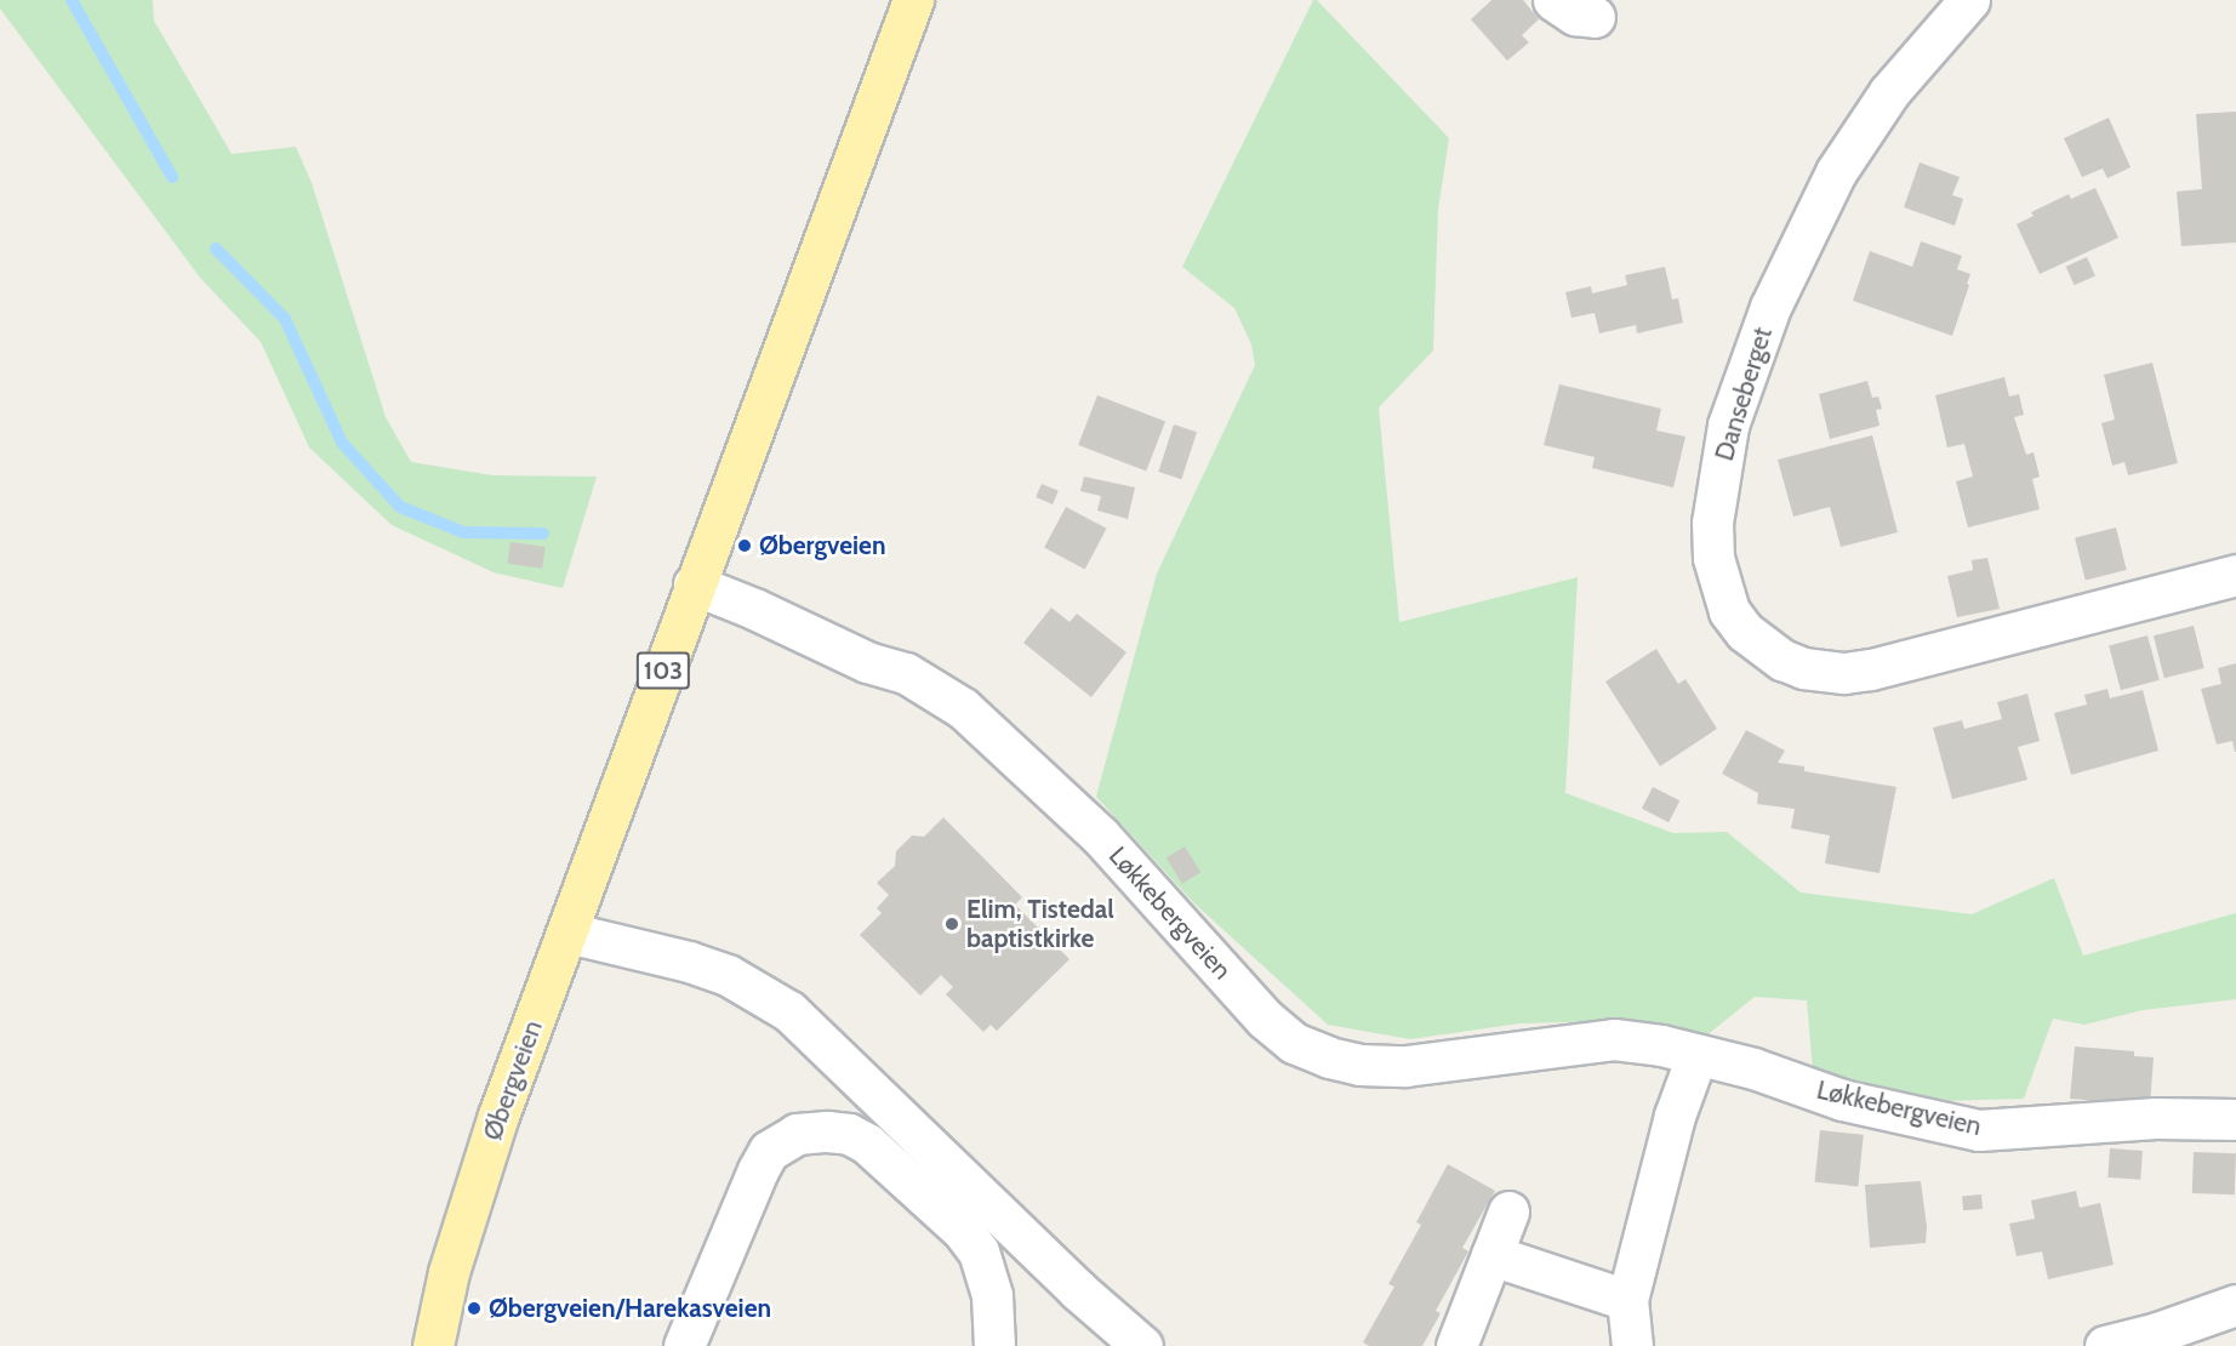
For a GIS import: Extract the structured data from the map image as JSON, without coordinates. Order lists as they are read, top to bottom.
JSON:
{
  "streets": {
    "main road": ["103", "Øbergveien"],
    "street": ["Danseberget", "Løkkebergveien"]
  },
  "crossings": [
    ["Løkkebergveien", "Øbergveien"]
  ],
  "places": ["Øbergveien", "Elim, Tistedal baptistkirke", "Øbergveien/Harekasveien"]
}
